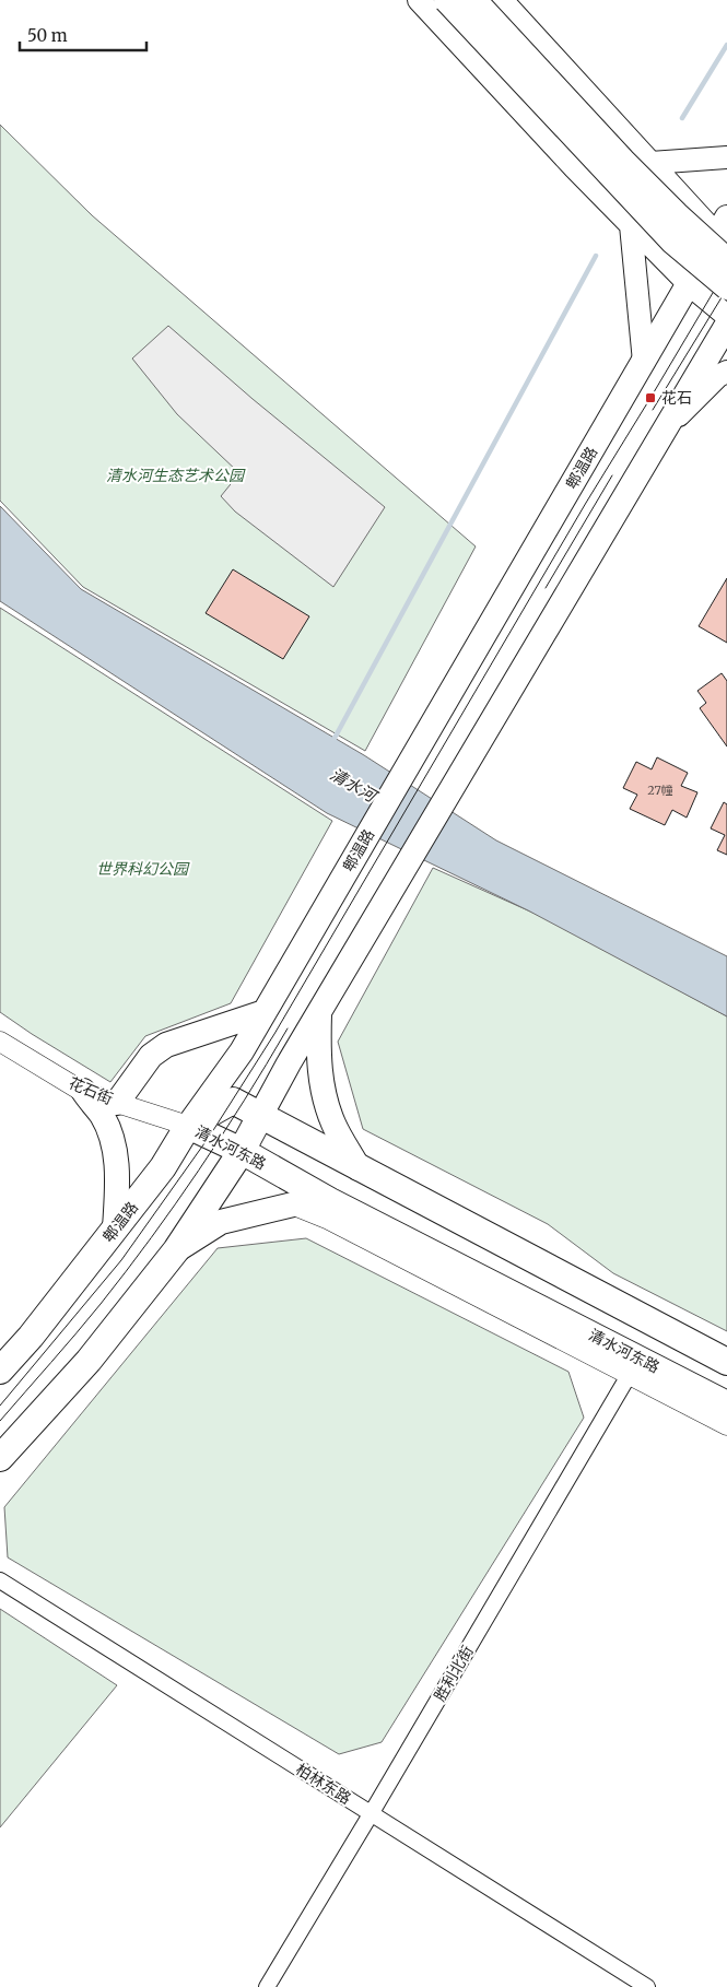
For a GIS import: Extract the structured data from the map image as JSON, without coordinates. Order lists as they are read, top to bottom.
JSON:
{
  "streets": {
    "highway": ["郫温路", "清水河东路"],
    "street": ["花石街", "胜利北街", "柏林东路"]
  },
  "crossings": [
    ["郫温路", "花石街"],
    ["郫温路", "清水河东路"],
    ["花石街", "清水河东路"],
    ["清水河东路", "胜利北街"],
    ["胜利北街", "柏林东路"]
  ],
  "water": ["清水河"],
  "parks": ["清水河生态艺术公园", "世界科幻公园"],
  "places": {
    "transit": ["花石"]
  },
  "house_numbers": ["27幢"],
  "scale_bar": "50 m"
}
